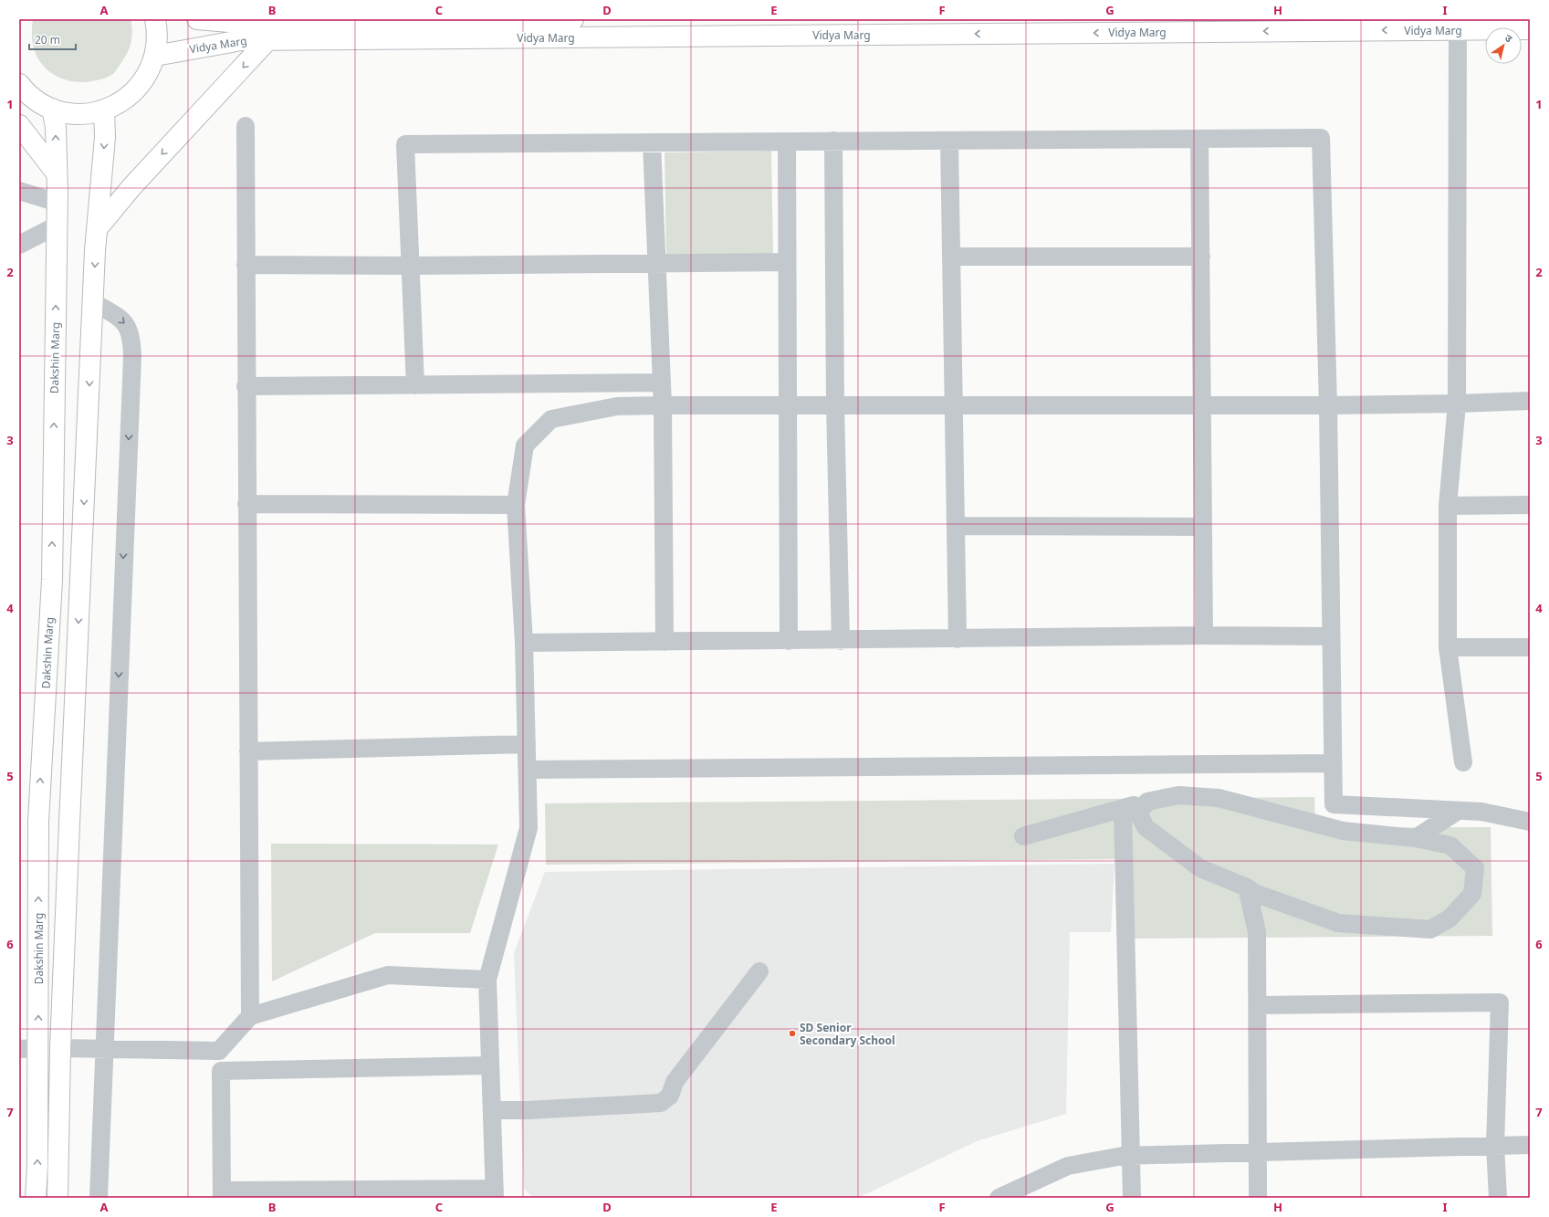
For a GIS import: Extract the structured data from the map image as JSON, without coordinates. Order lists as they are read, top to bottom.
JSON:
{
  "streets": {
    "main road": ["Vidya Marg", "Dakshin Marg"]
  },
  "one_way": ["Vidya Marg"],
  "places": ["SD Senior Secondary School"],
  "scale_bar": "20 m",
  "north": "top right",
  "grid": {
    "columns": [
      "A",
      "B",
      "C",
      "D",
      "E",
      "F",
      "G",
      "H",
      "I"
    ],
    "rows": [
      "1",
      "2",
      "3",
      "4",
      "5",
      "6",
      "7"
    ]
  }
}
